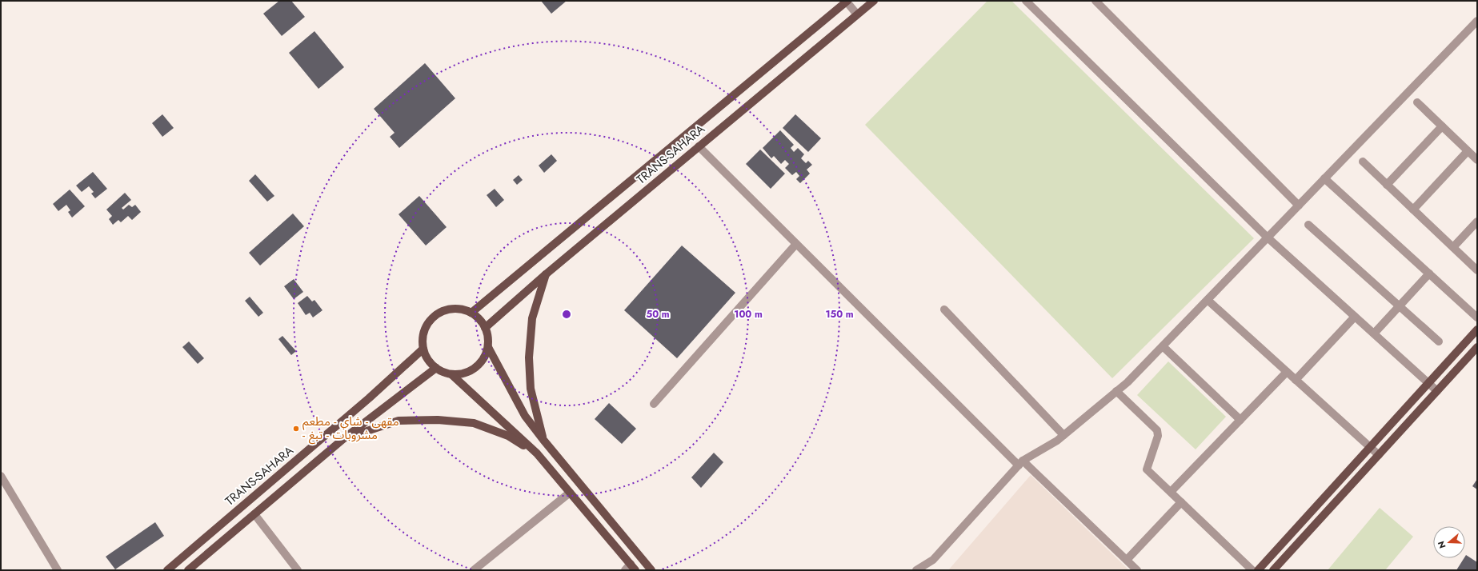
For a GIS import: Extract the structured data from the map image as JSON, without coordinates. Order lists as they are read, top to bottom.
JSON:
{
  "streets": {
    "main road": ["TRANS-SAHARA"]
  },
  "places": ["مقهى - شاي - مطعم - مشروبات - تبغ"],
  "north": "left",
  "rings": ["50 m", "100 m", "150 m"]
}
